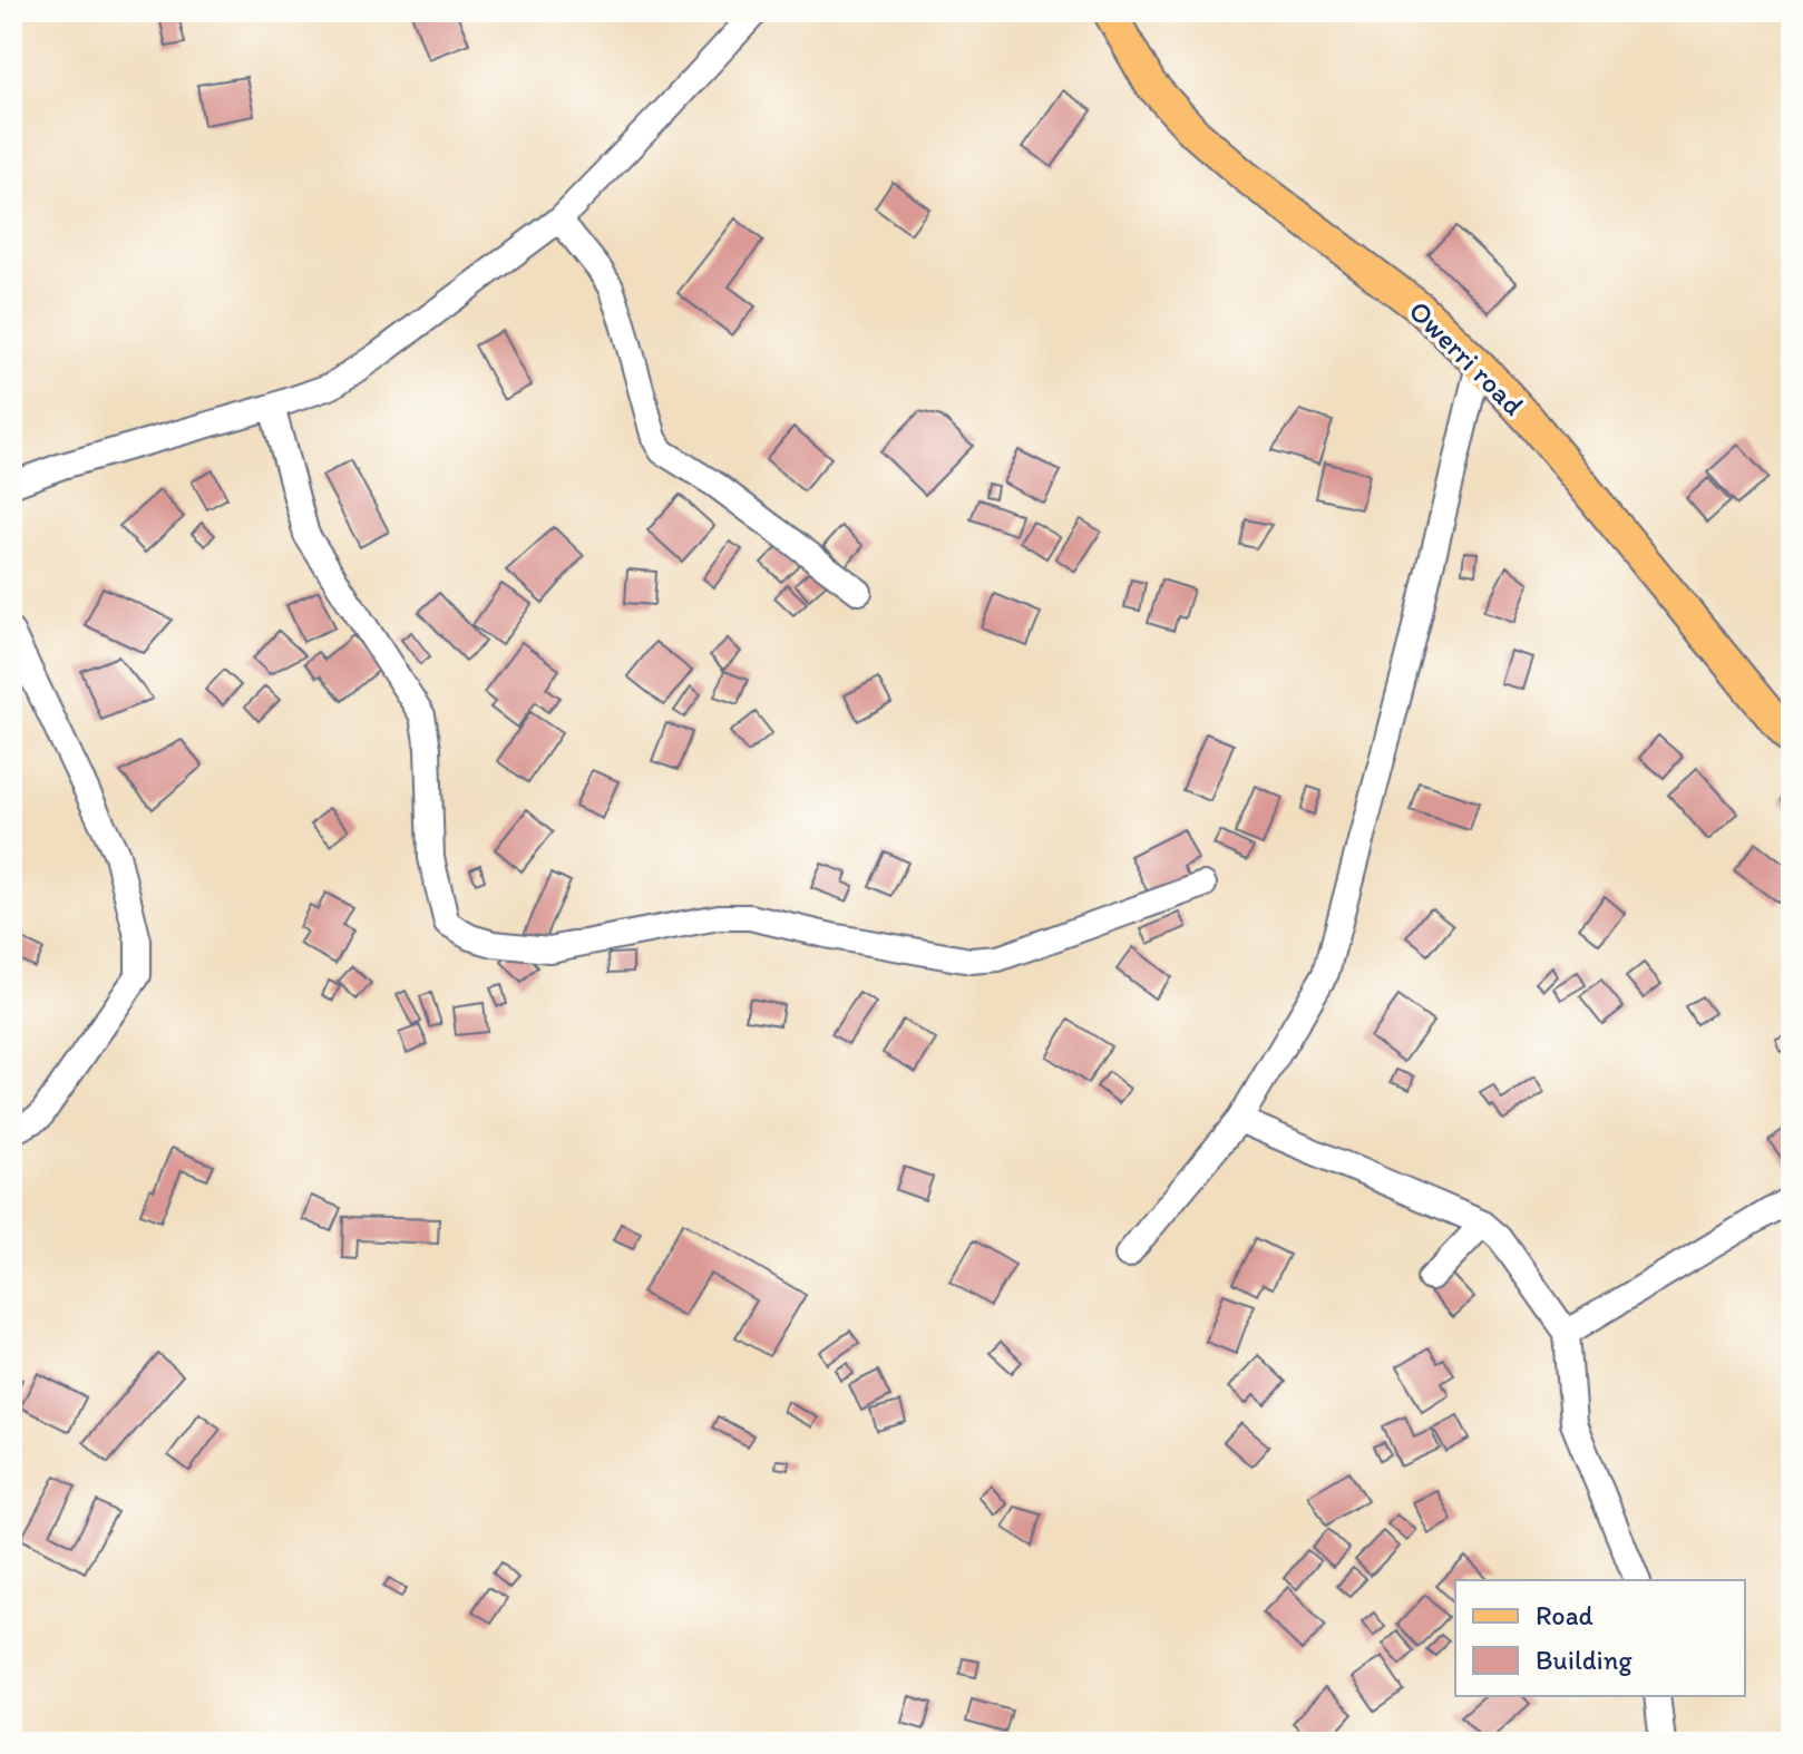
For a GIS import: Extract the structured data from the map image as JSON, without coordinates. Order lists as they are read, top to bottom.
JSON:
{
  "streets": {
    "main road": ["Owerri road"]
  },
  "legend": ["Road", "Building"]
}
